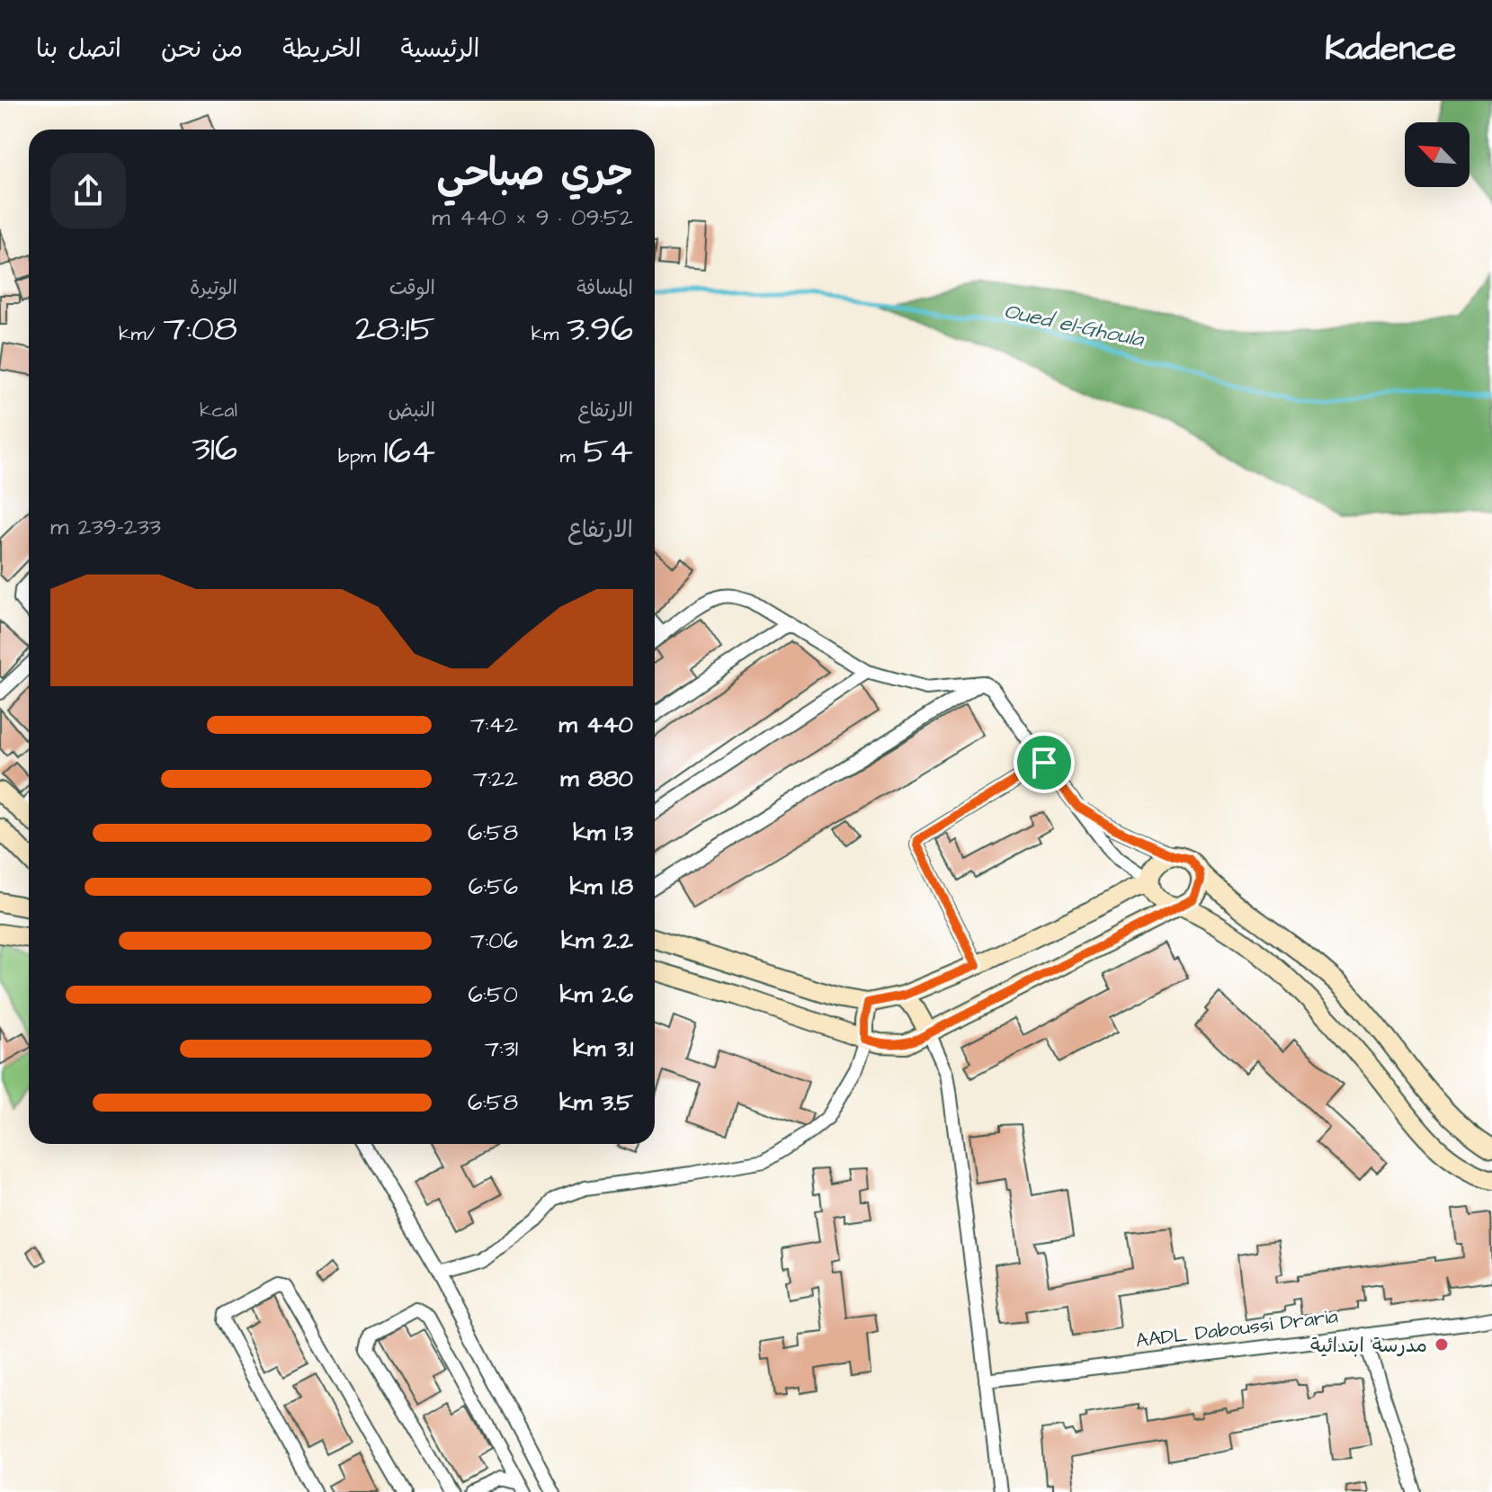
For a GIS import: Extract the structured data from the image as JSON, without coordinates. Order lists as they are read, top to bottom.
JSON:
{
  "streets": {
    "street": ["AADL Daboussi Draria"]
  },
  "water": ["Oued el-Ghoula"],
  "places": ["مدرسة ابتدائية"],
  "north": "top left",
  "page": {
    "header": "Kadence",
    "nav": [
      "الرئيسية",
      "الخريطة",
      "من نحن",
      "اتصل بنا"
    ],
    "heading": ["جري صباحي", "09:52 · 9 × 440 m"],
    "stats": [
      ["المسافة", "3.96 km"],
      ["الوقت", "28:15"],
      ["الوتيرة", "7:08 /km"],
      ["الارتفاع", "54 m"],
      ["النبض", "164 bpm"],
      ["kcal", "316"]
    ],
    "chart": ["الارتفاع", "233–239 m"],
    "list": [
      {
        "name": "440 m",
        "note": "7:42"
      },
      {
        "name": "880 m",
        "note": "7:22"
      },
      {
        "name": "1.3 km",
        "note": "6:58"
      },
      {
        "name": "1.8 km",
        "note": "6:56"
      },
      {
        "name": "2.2 km",
        "note": "7:06"
      },
      {
        "name": "2.6 km",
        "note": "6:50"
      },
      {
        "name": "3.1 km",
        "note": "7:31"
      },
      {
        "name": "3.5 km",
        "note": "6:58"
      }
    ]
  }
}
